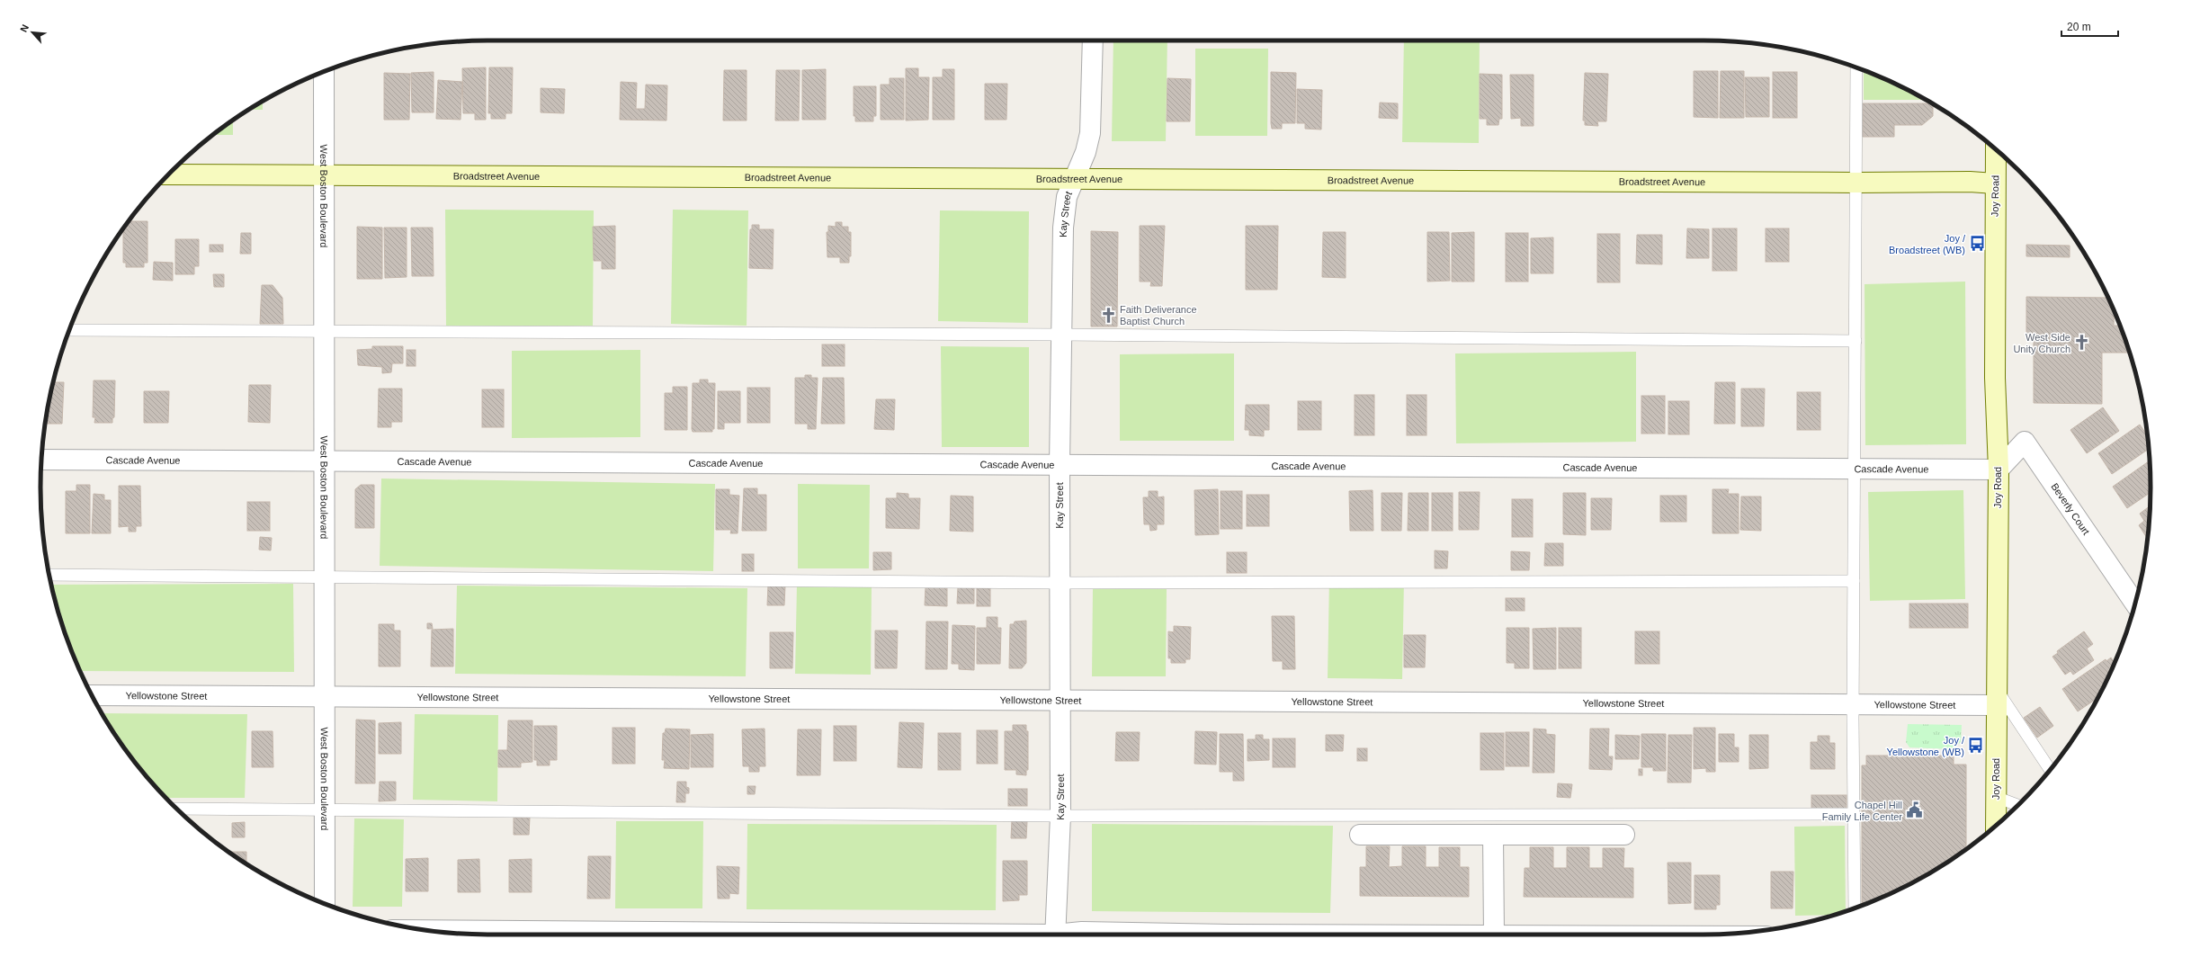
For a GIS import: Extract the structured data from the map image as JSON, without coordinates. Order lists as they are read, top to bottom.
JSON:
{
  "streets": {
    "street": [
      "Broadstreet Avenue",
      "West Boston Boulevard",
      "Joy Road",
      "Kay Street",
      "Cascade Avenue",
      "Beverly Court",
      "Yellowstone Street"
    ]
  },
  "crossings": [
    ["Broadstreet Avenue", "West Boston Boulevard"],
    ["Broadstreet Avenue", "Joy Road"],
    ["Broadstreet Avenue", "Kay Street"],
    ["West Boston Boulevard", "Cascade Avenue"],
    ["West Boston Boulevard", "Yellowstone Street"],
    ["Joy Road", "Cascade Avenue"],
    ["Joy Road", "Beverly Court"],
    ["Joy Road", "Yellowstone Street"],
    ["Kay Street", "Cascade Avenue"],
    ["Kay Street", "Yellowstone Street"],
    ["Cascade Avenue", "Beverly Court"]
  ],
  "places": {
    "bus stop": ["Joy / Broadstreet (WB)", "Joy / Yellowstone (WB)"],
    "church": ["Faith Deliverance Baptist Church", "West Side Unity Church"],
    "public building": ["Chapel Hill Family Life Center"]
  },
  "scale_bar": "20 m",
  "north": "top left"
}
